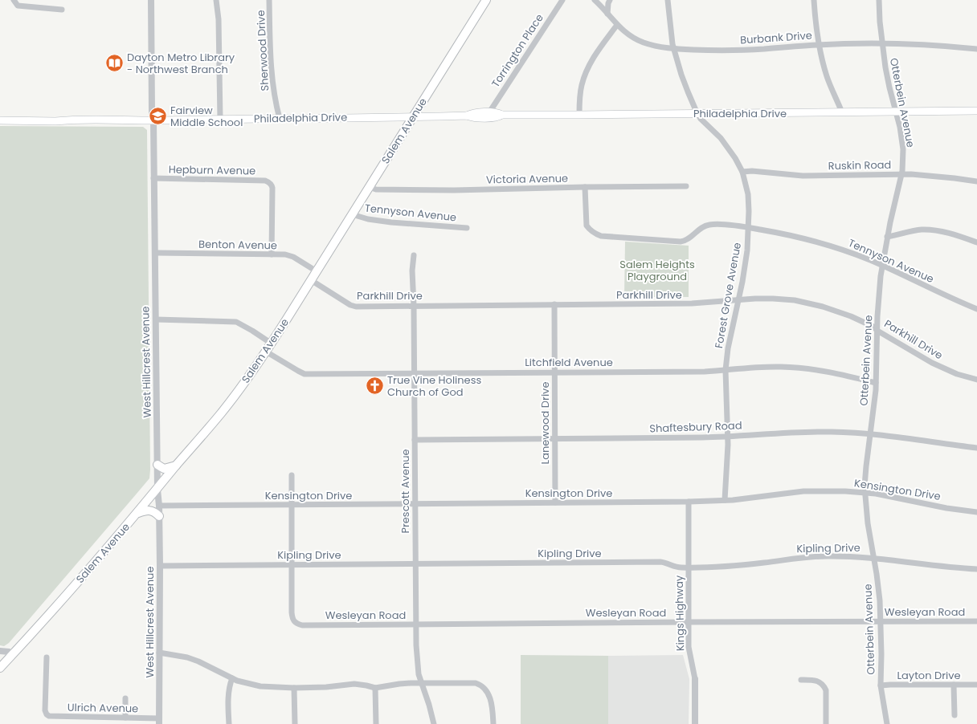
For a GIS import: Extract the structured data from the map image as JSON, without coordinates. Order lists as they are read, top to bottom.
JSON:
{
  "streets": {
    "main road": ["Philadelphia Drive", "Salem Avenue"],
    "street": [
      "Burbank Drive",
      "Sherwood Drive",
      "Torrington Place",
      "Otterbein Avenue",
      "Ruskin Road",
      "Hepburn Avenue",
      "Victoria Avenue",
      "Tennyson Avenue",
      "Benton Avenue",
      "Parkhill Drive",
      "Forest Grove Avenue",
      "West Hillcrest Avenue",
      "Litchfield Avenue",
      "Lanewood Drive",
      "Shaftesbury Road",
      "Kensington Drive",
      "Prescott Avenue",
      "Kipling Drive",
      "Wesleyan Road",
      "Kings Highway",
      "Layton Drive",
      "Ulrich Avenue"
    ]
  },
  "crossings": [
    ["Burbank Drive", "Otterbein Avenue"],
    ["Burbank Drive", "Forest Grove Avenue"],
    ["Sherwood Drive", "Philadelphia Drive"],
    ["Torrington Place", "Philadelphia Drive"],
    ["Otterbein Avenue", "Philadelphia Drive"],
    ["Otterbein Avenue", "Ruskin Road"],
    ["Otterbein Avenue", "Tennyson Avenue"],
    ["Otterbein Avenue", "Parkhill Drive"],
    ["Otterbein Avenue", "Litchfield Avenue"],
    ["Otterbein Avenue", "Shaftesbury Road"],
    ["Otterbein Avenue", "Kensington Drive"],
    ["Otterbein Avenue", "Kipling Drive"],
    ["Otterbein Avenue", "Wesleyan Road"],
    ["Otterbein Avenue", "Layton Drive"],
    ["Philadelphia Drive", "Salem Avenue"],
    ["Philadelphia Drive", "Forest Grove Avenue"],
    ["Philadelphia Drive", "West Hillcrest Avenue"],
    ["Salem Avenue", "Victoria Avenue"],
    ["Salem Avenue", "Tennyson Avenue"],
    ["Salem Avenue", "Benton Avenue"],
    ["Salem Avenue", "Parkhill Drive"],
    ["Salem Avenue", "West Hillcrest Avenue"],
    ["Salem Avenue", "Litchfield Avenue"],
    ["Ruskin Road", "Forest Grove Avenue"],
    ["Hepburn Avenue", "Benton Avenue"],
    ["Hepburn Avenue", "West Hillcrest Avenue"],
    ["Victoria Avenue", "Tennyson Avenue"],
    ["Tennyson Avenue", "Forest Grove Avenue"],
    ["Benton Avenue", "West Hillcrest Avenue"],
    ["Parkhill Drive", "Forest Grove Avenue"],
    ["Parkhill Drive", "Lanewood Drive"],
    ["Parkhill Drive", "Prescott Avenue"],
    ["Forest Grove Avenue", "Litchfield Avenue"],
    ["Forest Grove Avenue", "Shaftesbury Road"],
    ["Forest Grove Avenue", "Kensington Drive"],
    ["West Hillcrest Avenue", "Kensington Drive"],
    ["West Hillcrest Avenue", "Kipling Drive"],
    ["West Hillcrest Avenue", "Ulrich Avenue"],
    ["Litchfield Avenue", "Lanewood Drive"],
    ["Litchfield Avenue", "Prescott Avenue"],
    ["Lanewood Drive", "Shaftesbury Road"],
    ["Lanewood Drive", "Kensington Drive"],
    ["Shaftesbury Road", "Prescott Avenue"],
    ["Kensington Drive", "Prescott Avenue"],
    ["Kensington Drive", "Kings Highway"],
    ["Prescott Avenue", "Kipling Drive"],
    ["Prescott Avenue", "Wesleyan Road"],
    ["Kipling Drive", "Wesleyan Road"],
    ["Kipling Drive", "Kings Highway"],
    ["Wesleyan Road", "Kings Highway"]
  ],
  "parks": ["Salem Heights Playground"],
  "places": {
    "library": ["Dayton Metro Library - Northwest Branch"],
    "school or university": ["Fairview Middle School"],
    "church": ["True Vine Holiness Church of God"]
  }
}
